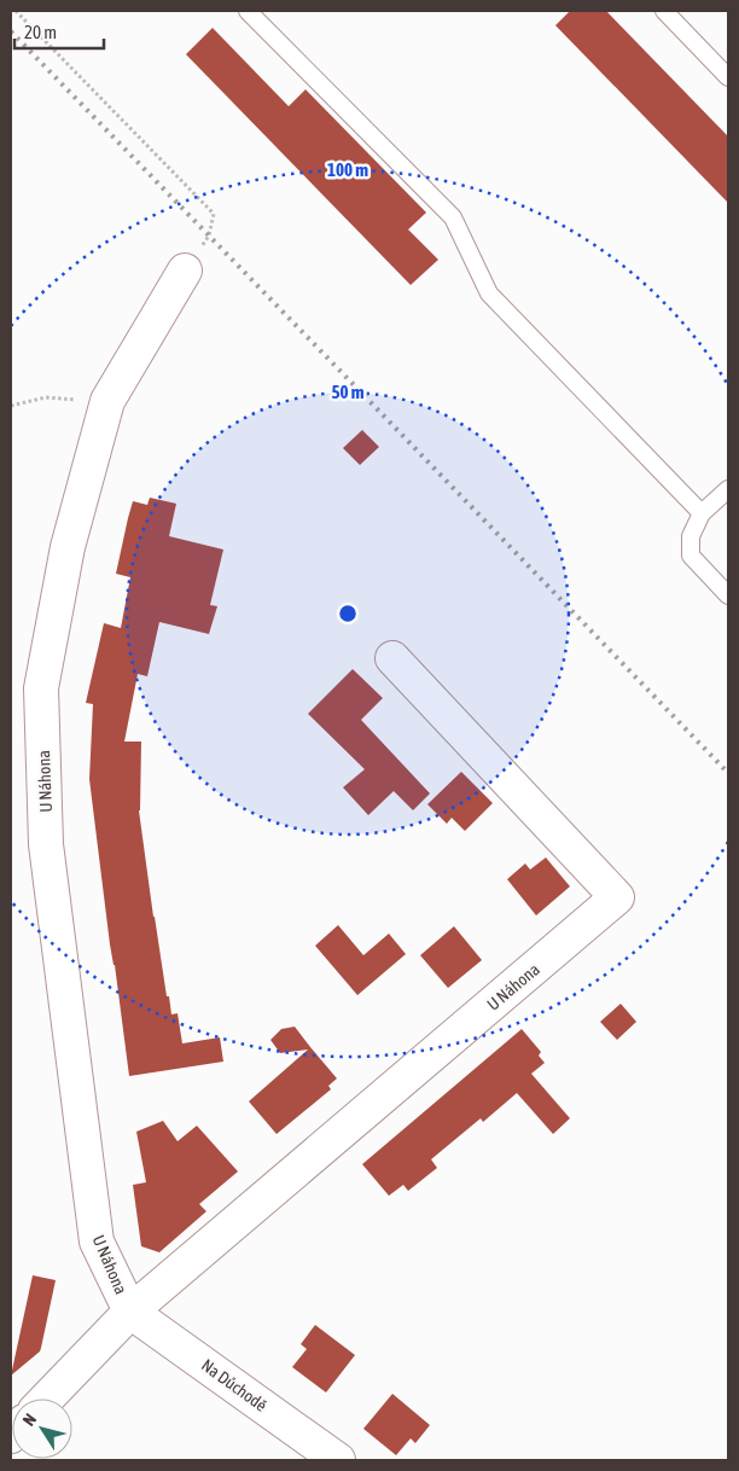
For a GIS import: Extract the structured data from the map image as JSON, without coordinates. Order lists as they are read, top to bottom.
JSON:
{
  "streets": {
    "street": ["U Náhona", "Na Důchodě"]
  },
  "crossings": [
    ["U Náhona", "Na Důchodě"]
  ],
  "scale_bar": "20 m",
  "north": "top left",
  "rings": ["100 m", "50 m"]
}
